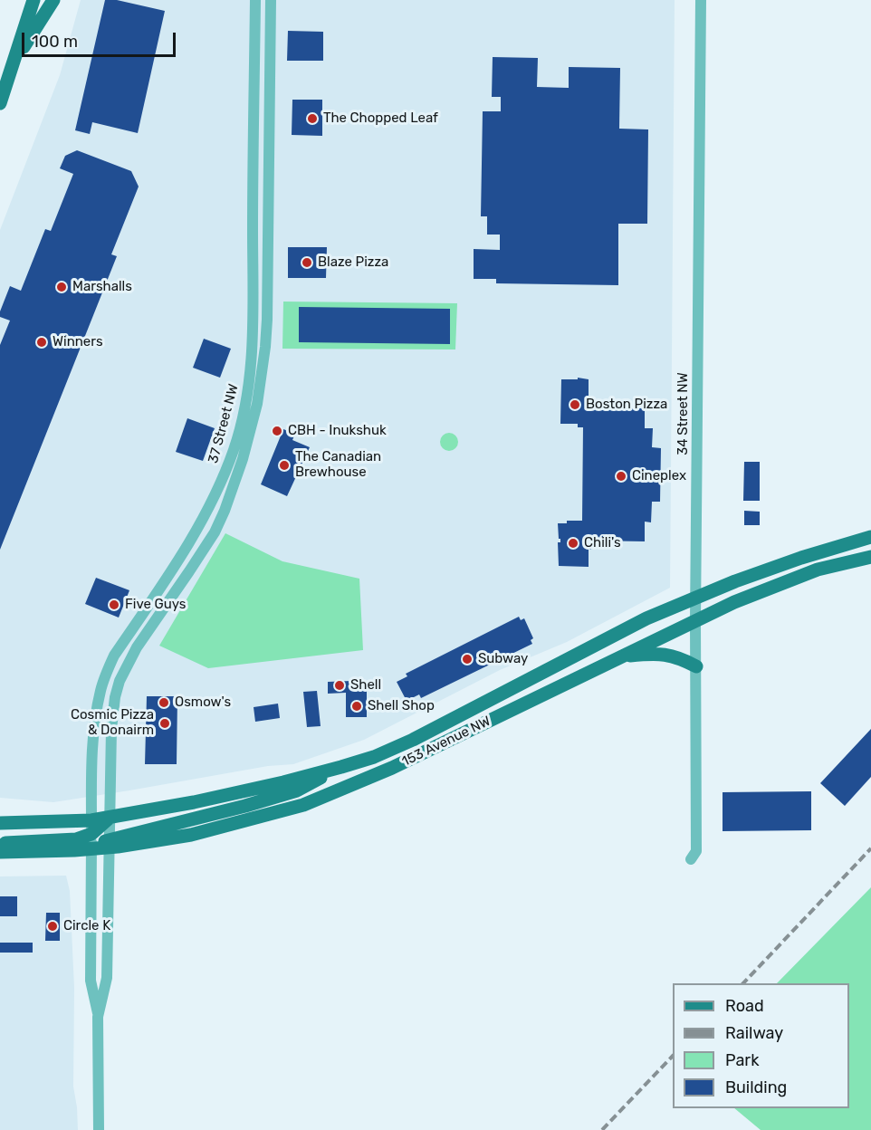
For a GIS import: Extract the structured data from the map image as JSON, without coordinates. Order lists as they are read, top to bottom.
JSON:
{
  "streets": {
    "main road": ["153 Avenue NW"],
    "street": ["34 Street NW", "37 Street NW"]
  },
  "crossings": [
    ["34 Street NW", "153 Avenue NW"],
    ["37 Street NW", "153 Avenue NW"]
  ],
  "places": [
    "The Chopped Leaf",
    "Blaze Pizza",
    "Marshalls",
    "Winners",
    "Boston Pizza",
    "CBH - Inukshuk",
    "The Canadian Brewhouse",
    "Cineplex",
    "Chili's",
    "Five Guys",
    "Subway",
    "Shell",
    "Osmow's",
    "Shell Shop",
    "Cosmic Pizza & Donairm",
    "Circle K"
  ],
  "legend": [
    "Road",
    "Railway",
    "Park",
    "Building"
  ],
  "scale_bar": "100 m"
}
